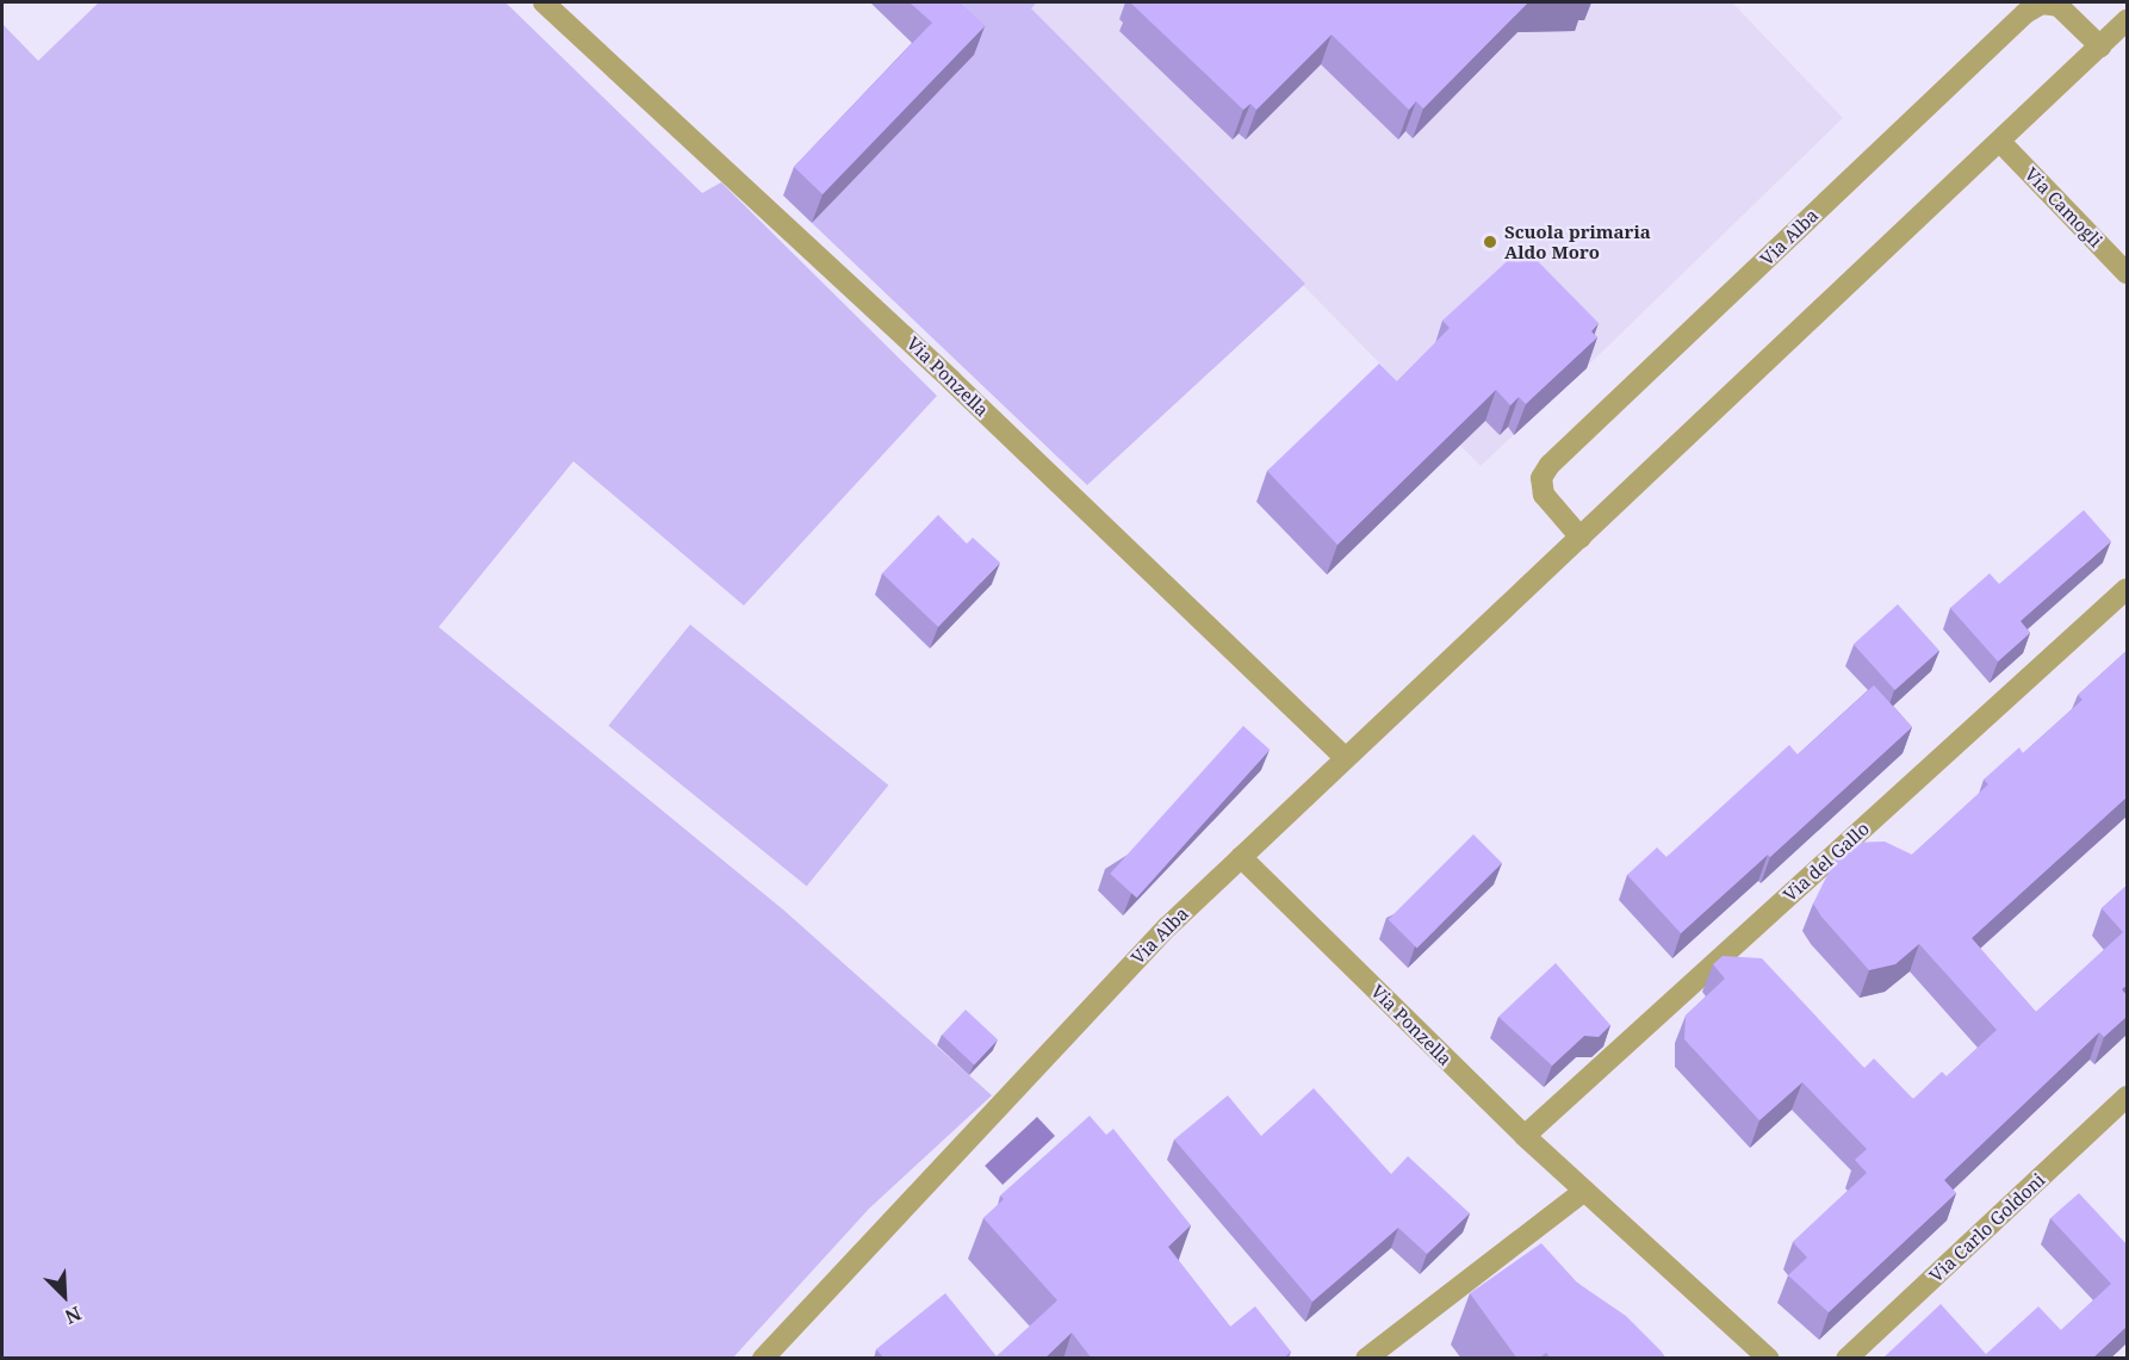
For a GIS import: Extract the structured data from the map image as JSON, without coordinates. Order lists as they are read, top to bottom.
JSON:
{
  "streets": {
    "street": [
      "Via Camogli",
      "Via Alba",
      "Via Ponzella",
      "Via del Gallo",
      "Via Carlo Goldoni"
    ]
  },
  "crossings": [
    ["Via Camogli", "Via Alba"],
    ["Via Alba", "Via Ponzella"],
    ["Via Ponzella", "Via del Gallo"]
  ],
  "places": ["Scuola primaria Aldo Moro"],
  "north": "bottom right"
}
